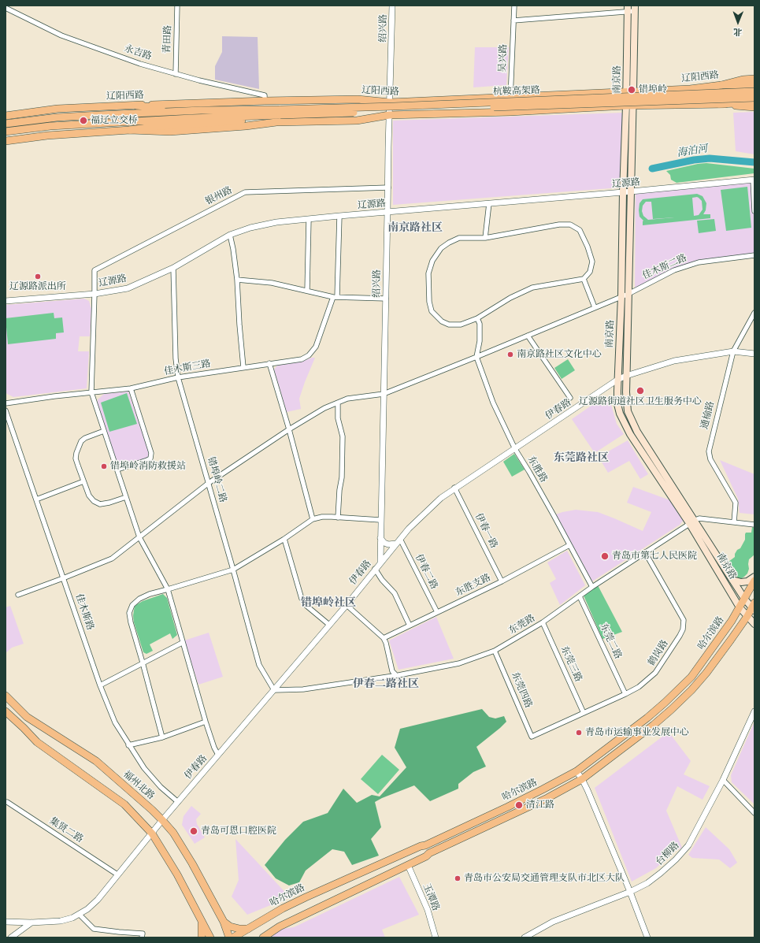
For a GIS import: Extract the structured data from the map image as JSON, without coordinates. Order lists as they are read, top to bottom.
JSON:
{
  "streets": {
    "main road": [
      "辽阳西路",
      "南京路",
      "杭鞍高架路",
      "哈尔滨路",
      "福州北路"
    ],
    "street": [
      "绍兴路",
      "青田路",
      "永吉路",
      "吴兴路",
      "辽源路",
      "银州路",
      "佳木斯二路",
      "佳木斯三路",
      "伊春路",
      "通榆路",
      "东胜路",
      "错埠岭二路",
      "伊春一路",
      "伊春二路",
      "东胜支路",
      "佳木斯路",
      "东莞路",
      "东莞二路",
      "鹤岗路",
      "东莞三路",
      "东莞四路",
      "集贤二路",
      "台柳路",
      "玉潭路"
    ]
  },
  "crossings": [
    ["绍兴路", "辽阳西路"],
    ["绍兴路", "辽源路"],
    ["绍兴路", "银州路"],
    ["绍兴路", "佳木斯二路"],
    ["绍兴路", "伊春路"],
    ["青田路", "永吉路"],
    ["永吉路", "辽阳西路"],
    ["吴兴路", "辽阳西路"],
    ["辽阳西路", "南京路"],
    ["辽阳西路", "杭鞍高架路"],
    ["南京路", "辽源路"],
    ["南京路", "佳木斯二路"],
    ["南京路", "伊春路"],
    ["南京路", "东莞路"],
    ["南京路", "哈尔滨路"],
    ["辽源路", "银州路"],
    ["辽源路", "佳木斯三路"],
    ["辽源路", "错埠岭二路"],
    ["佳木斯二路", "东胜路"],
    ["佳木斯二路", "错埠岭二路"],
    ["佳木斯二路", "佳木斯路"],
    ["佳木斯三路", "错埠岭二路"],
    ["伊春路", "通榆路"],
    ["伊春路", "东胜路"],
    ["伊春路", "错埠岭二路"],
    ["伊春路", "伊春一路"],
    ["伊春路", "伊春二路"],
    ["伊春路", "佳木斯路"],
    ["伊春路", "东莞路"],
    ["伊春路", "福州北路"],
    ["伊春路", "集贤二路"],
    ["通榆路", "东莞路"],
    ["东胜路", "东胜支路"],
    ["东胜路", "东莞路"],
    ["错埠岭二路", "东莞路"],
    ["伊春一路", "东胜支路"],
    ["伊春二路", "东胜支路"],
    ["东莞路", "东莞二路"],
    ["东莞路", "鹤岗路"],
    ["东莞路", "东莞三路"],
    ["东莞路", "东莞四路"],
    ["哈尔滨路", "玉潭路"],
    ["东莞二路", "鹤岗路"],
    ["鹤岗路", "东莞三路"],
    ["鹤岗路", "东莞四路"]
  ],
  "districts": [
    "南京路社区",
    "东莞路社区",
    "错埠岭社区",
    "伊春二路社区"
  ],
  "water": ["海泊河"],
  "places": [
    "错埠岭",
    "福辽立交桥",
    "辽源路派出所",
    "南京路社区文化中心",
    "辽源路街道社区卫生服务中心",
    "错埠岭消防救援站",
    "青岛市第七人民医院",
    "青岛市运输事业发展中心",
    "清江路",
    "青岛可恩口腔医院",
    "青岛市公安局交通管理支队市北区大队"
  ],
  "north": "bottom"
}
